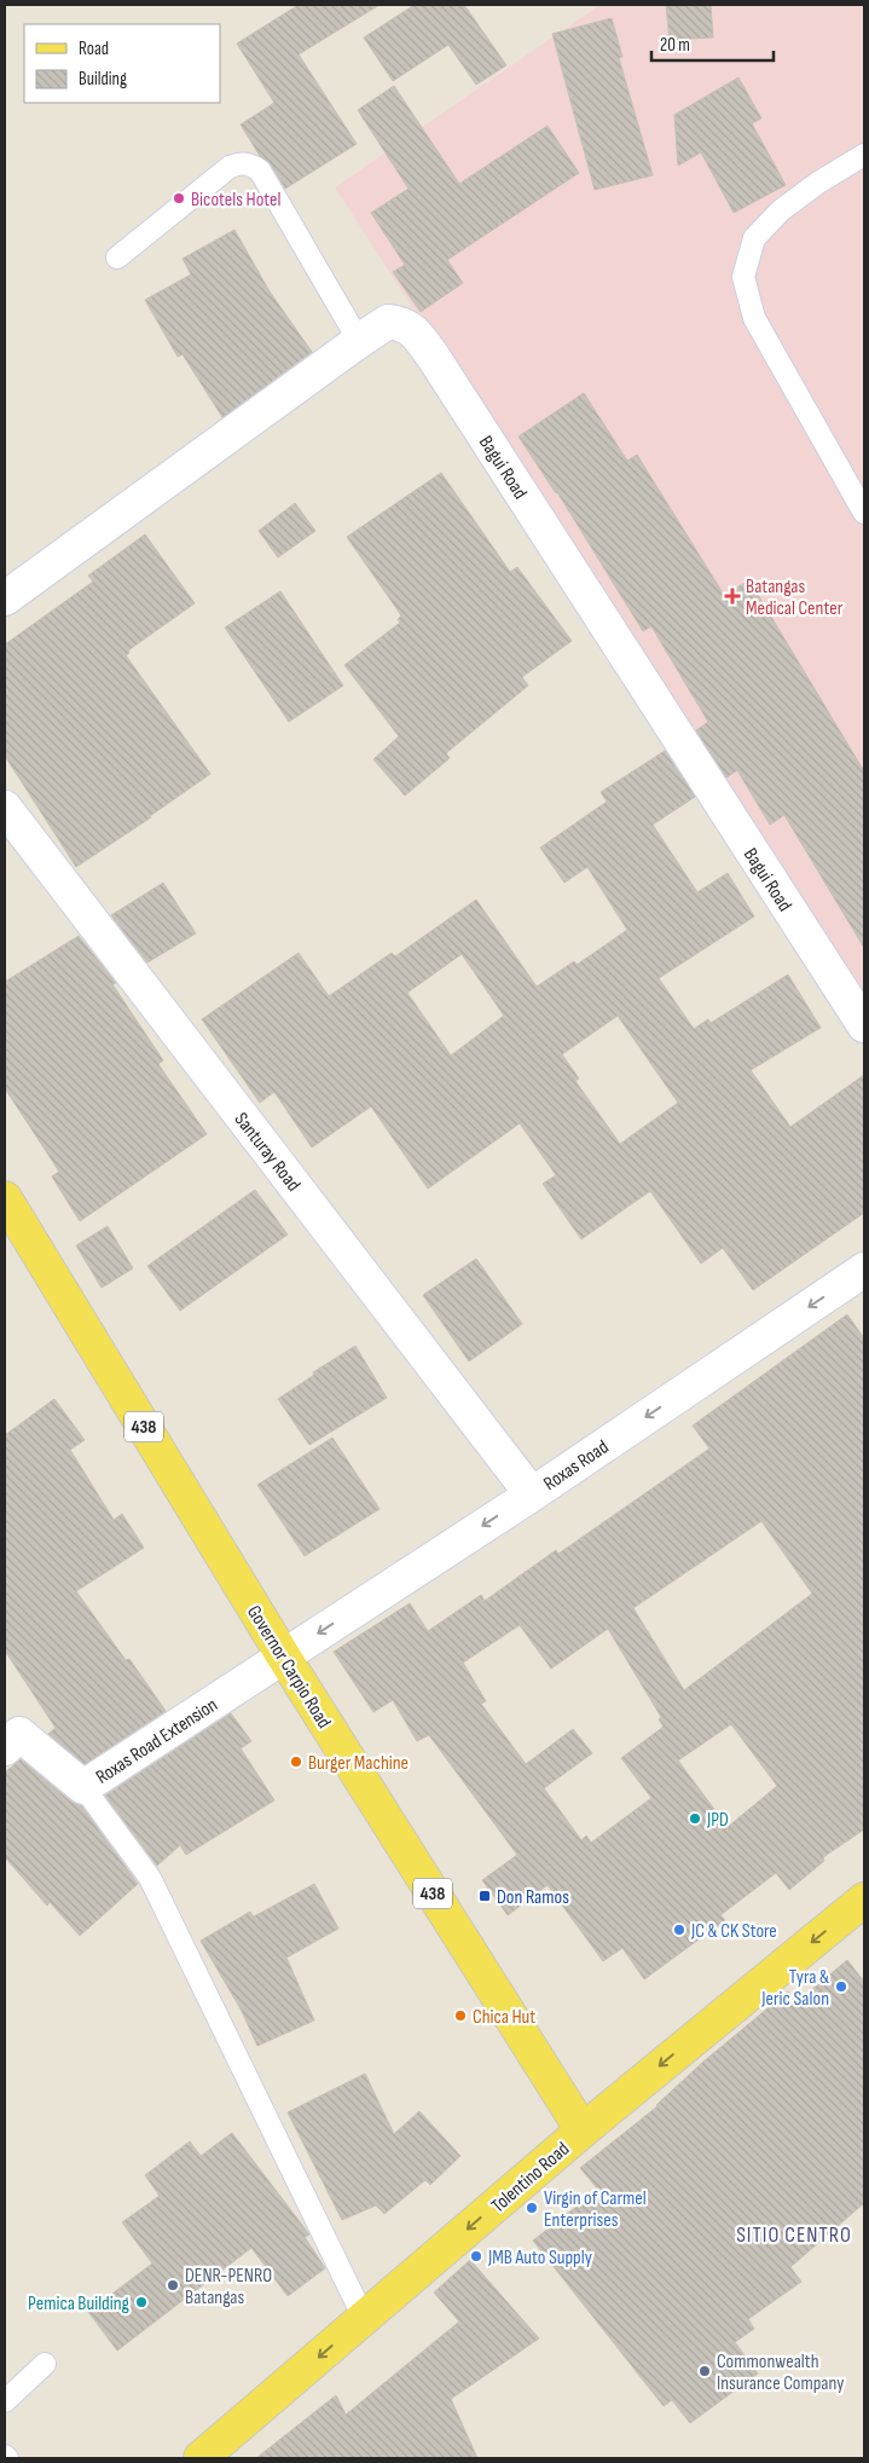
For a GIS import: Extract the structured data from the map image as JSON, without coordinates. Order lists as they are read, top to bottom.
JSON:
{
  "streets": {
    "main road": ["438", "Governor Carpio Road", "Tolentino Road"],
    "street": [
      "Bagui Road",
      "Santuray Road",
      "Roxas Road",
      "Roxas Road Extension"
    ]
  },
  "crossings": [
    ["Santuray Road", "Roxas Road"],
    ["Roxas Road", "Governor Carpio Road"],
    ["Roxas Road", "Roxas Road Extension"],
    ["Governor Carpio Road", "Roxas Road Extension"],
    ["Governor Carpio Road", "Tolentino Road"]
  ],
  "one_way": ["Roxas Road", "Tolentino Road"],
  "districts": ["SITIO CENTRO"],
  "places": {
    "other": [
      "Bicotels Hotel",
      "Burger Machine",
      "JPD",
      "JC & CK Store",
      "Tyra & Jeric Salon",
      "Chica Hut",
      "Virgin of Carmel Enterprises",
      "JMB Auto Supply",
      "DENR-PENRO Batangas",
      "Pemica Building",
      "Commonwealth Insurance Company"
    ],
    "health": ["Batangas Medical Center"],
    "transit": ["Don Ramos"]
  },
  "legend": ["Road", "Building"],
  "scale_bar": "20 m"
}
